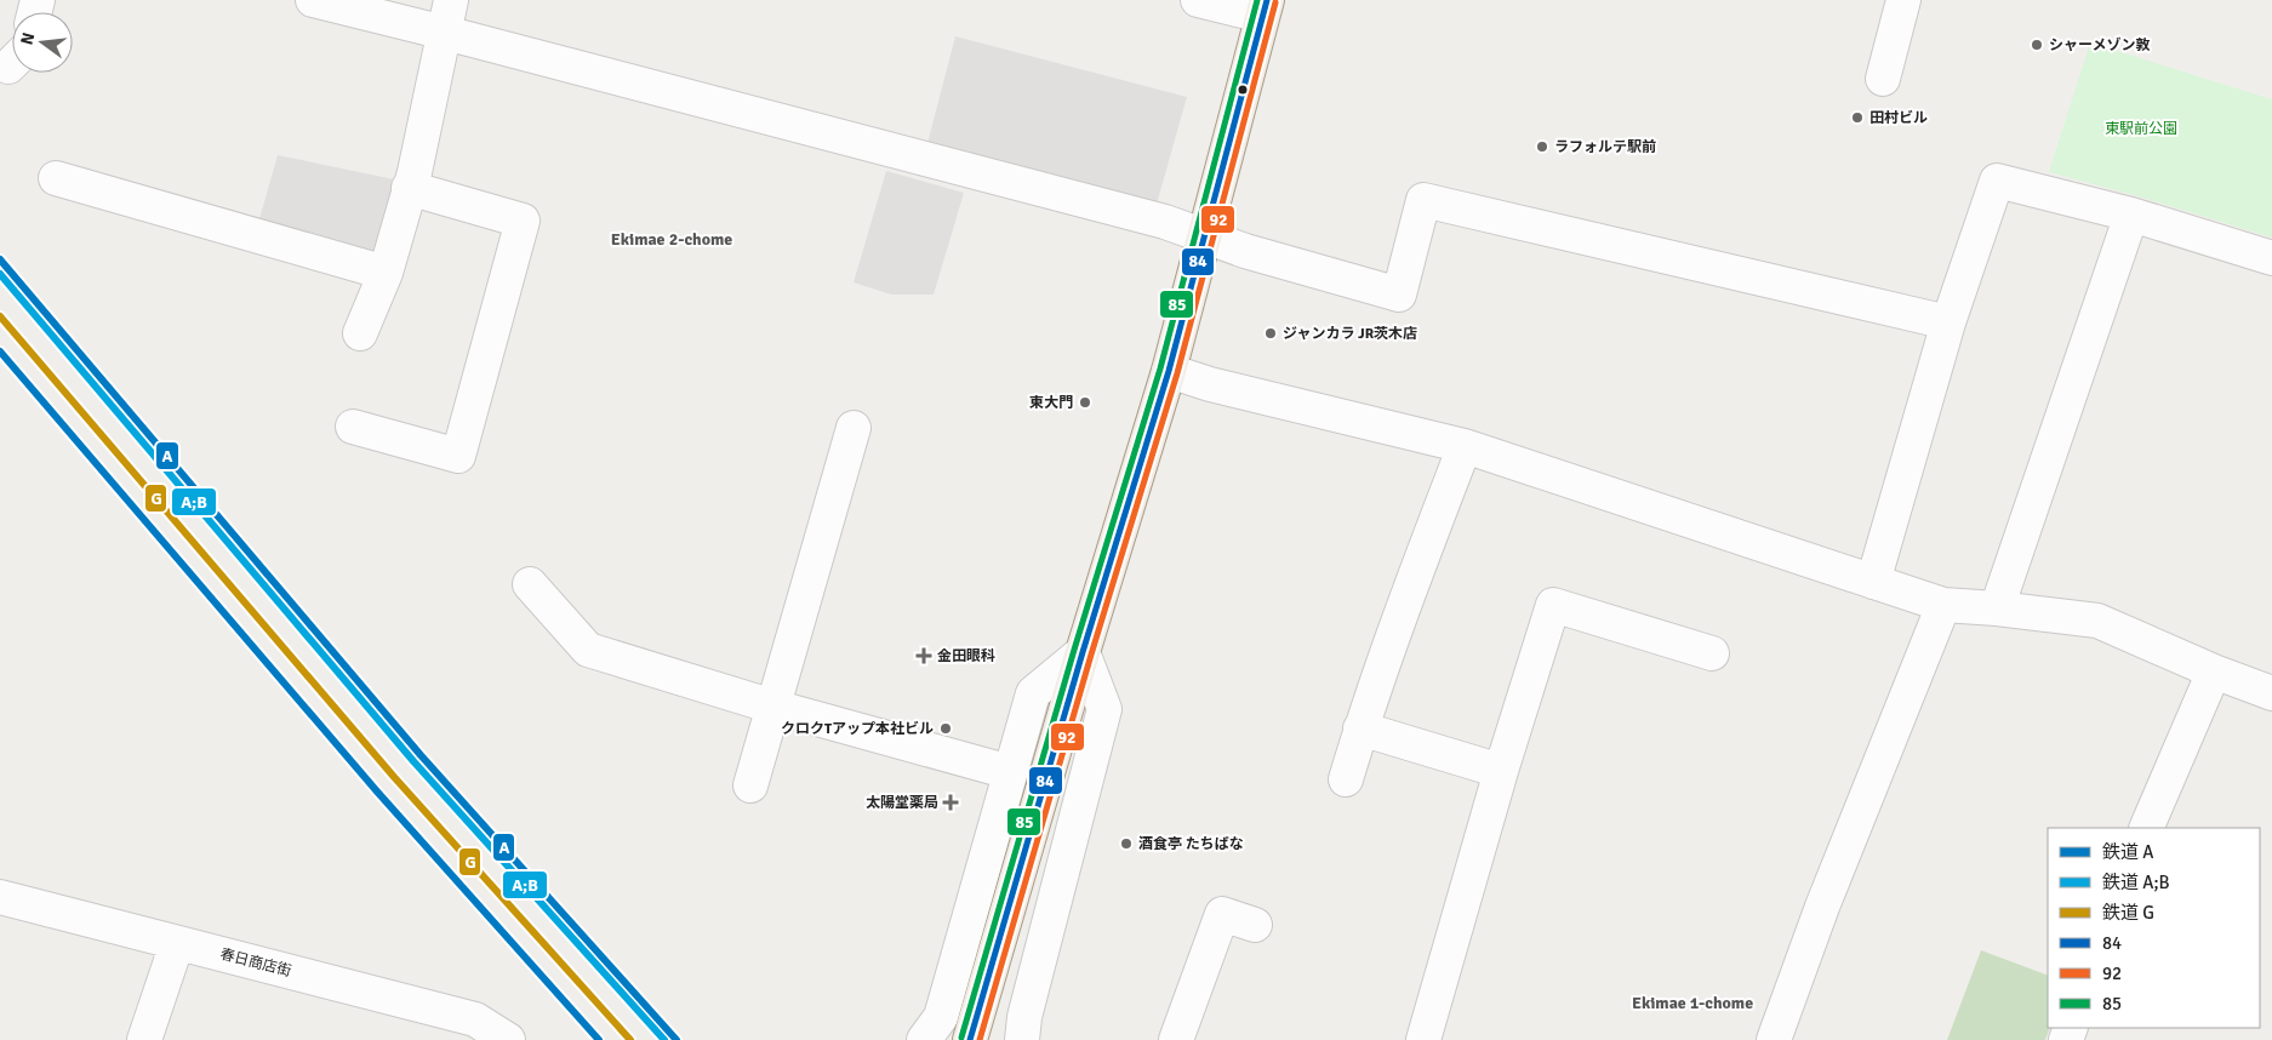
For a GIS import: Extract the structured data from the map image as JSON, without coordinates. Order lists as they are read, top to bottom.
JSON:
{
  "streets": {
    "street": ["春日商店街"]
  },
  "districts": ["Ekimae 2-chome", "Ekimae 1-chome"],
  "parks": ["東駅前公園"],
  "places": {
    "other": [
      "シャーメゾン敦",
      "田村ビル",
      "ラフォルテ駅前",
      "ジャンカラ JR茨木店",
      "東大門",
      "クロクTアップ本社ビル",
      "酒食亭 たちばな"
    ],
    "health": ["金田眼科", "太陽堂薬局"]
  },
  "lines": [
    "transit line 84",
    "transit line 85",
    "transit line 92",
    "rail line A",
    "rail line A;B",
    "rail line G"
  ],
  "legend": [
    "鉄道 A",
    "鉄道 A;B",
    "鉄道 G",
    "84",
    "92",
    "85"
  ],
  "north": "left"
}
